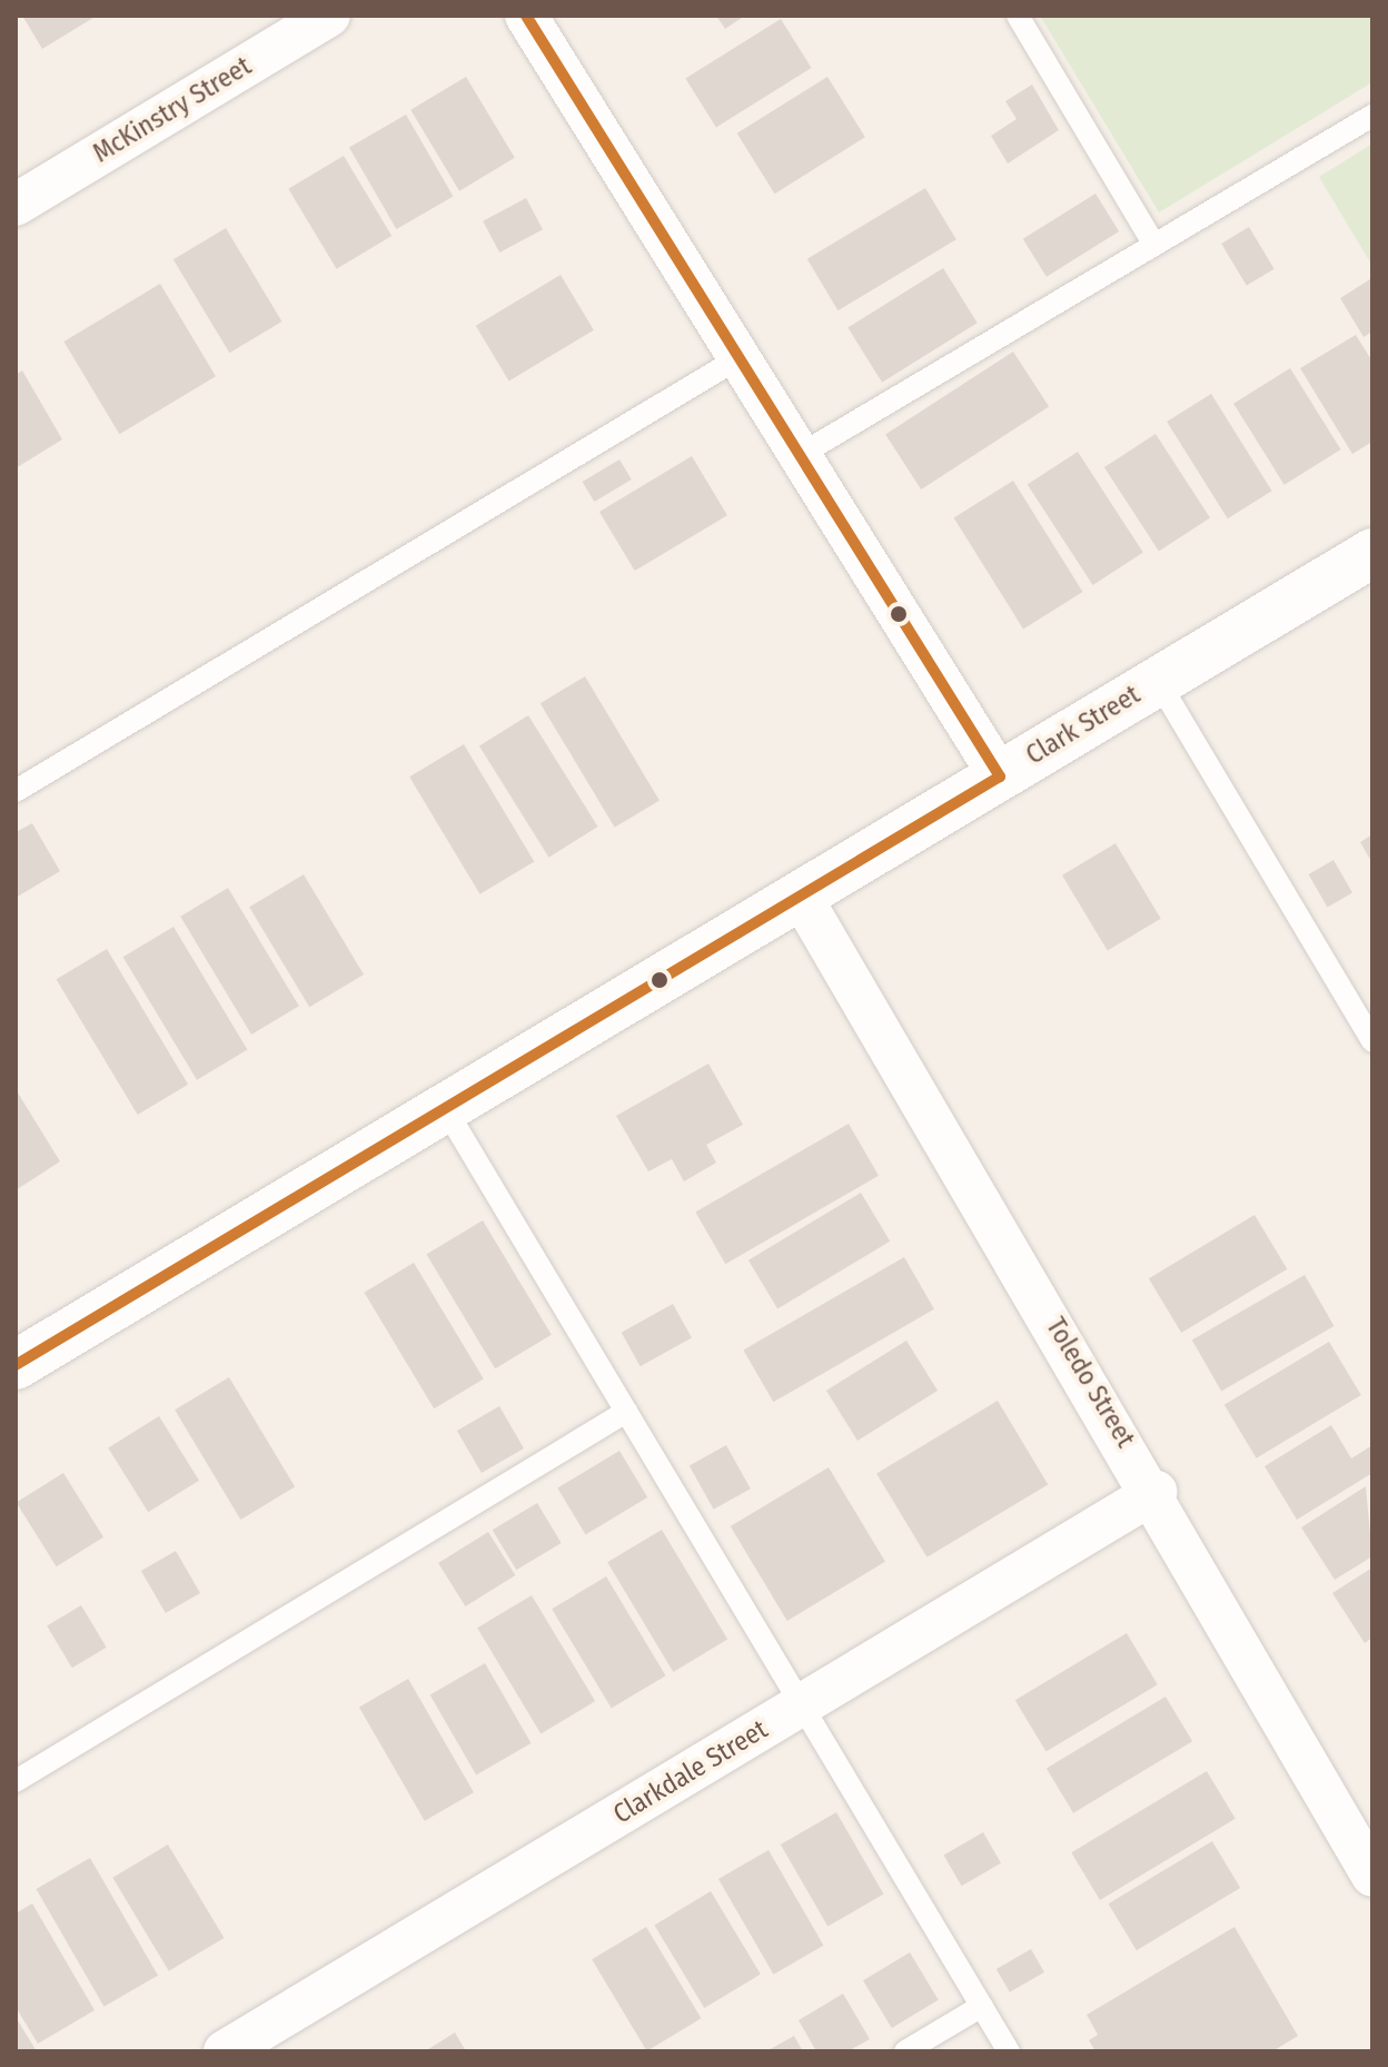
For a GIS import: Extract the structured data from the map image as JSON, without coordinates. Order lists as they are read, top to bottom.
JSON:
{
  "streets": {
    "street": [
      "McKinstry Street",
      "Clark Street",
      "Toledo Street",
      "Clarkdale Street"
    ]
  },
  "crossings": [
    ["Clark Street", "Toledo Street"],
    ["Toledo Street", "Clarkdale Street"]
  ]
}
